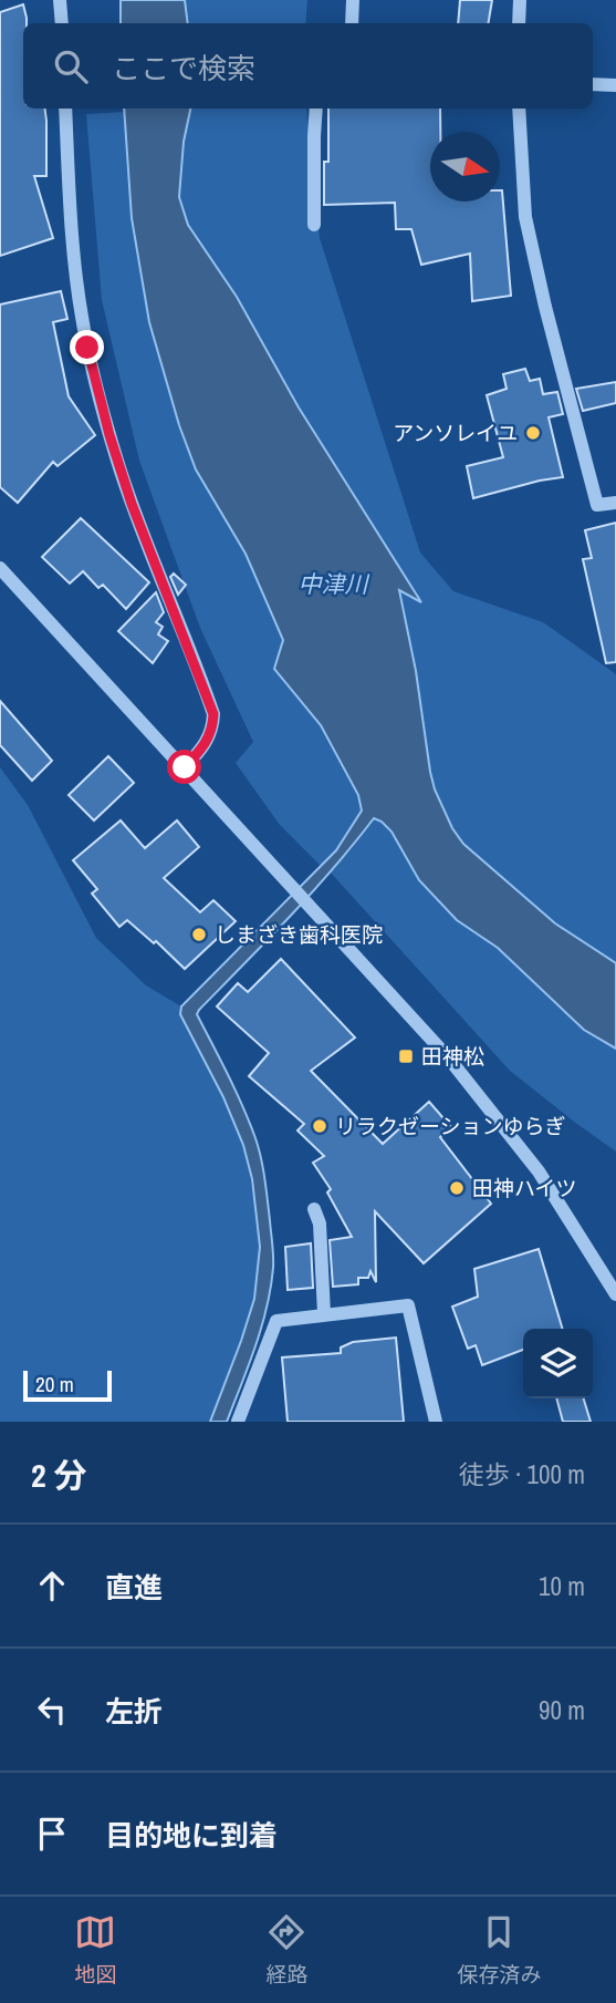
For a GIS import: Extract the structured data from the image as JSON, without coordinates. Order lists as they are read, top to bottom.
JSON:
{
  "water": ["中津川"],
  "places": {
    "other": [
      "アンソレイユ",
      "しまざき歯科医院",
      "リラクゼーションゆらぎ",
      "田神ハイツ"
    ],
    "transit": ["田神松"]
  },
  "scale_bar": "20 m",
  "north": "right",
  "page": {
    "search": "ここで検索",
    "scale": "20 m",
    "heading": ["2 分", "徒歩 · 100 m"],
    "list": [
      ["直進", "10 m"],
      ["左折", "90 m"],
      "目的地に到着"
    ],
    "nav": ["地図", "経路", "保存済み"]
  }
}
